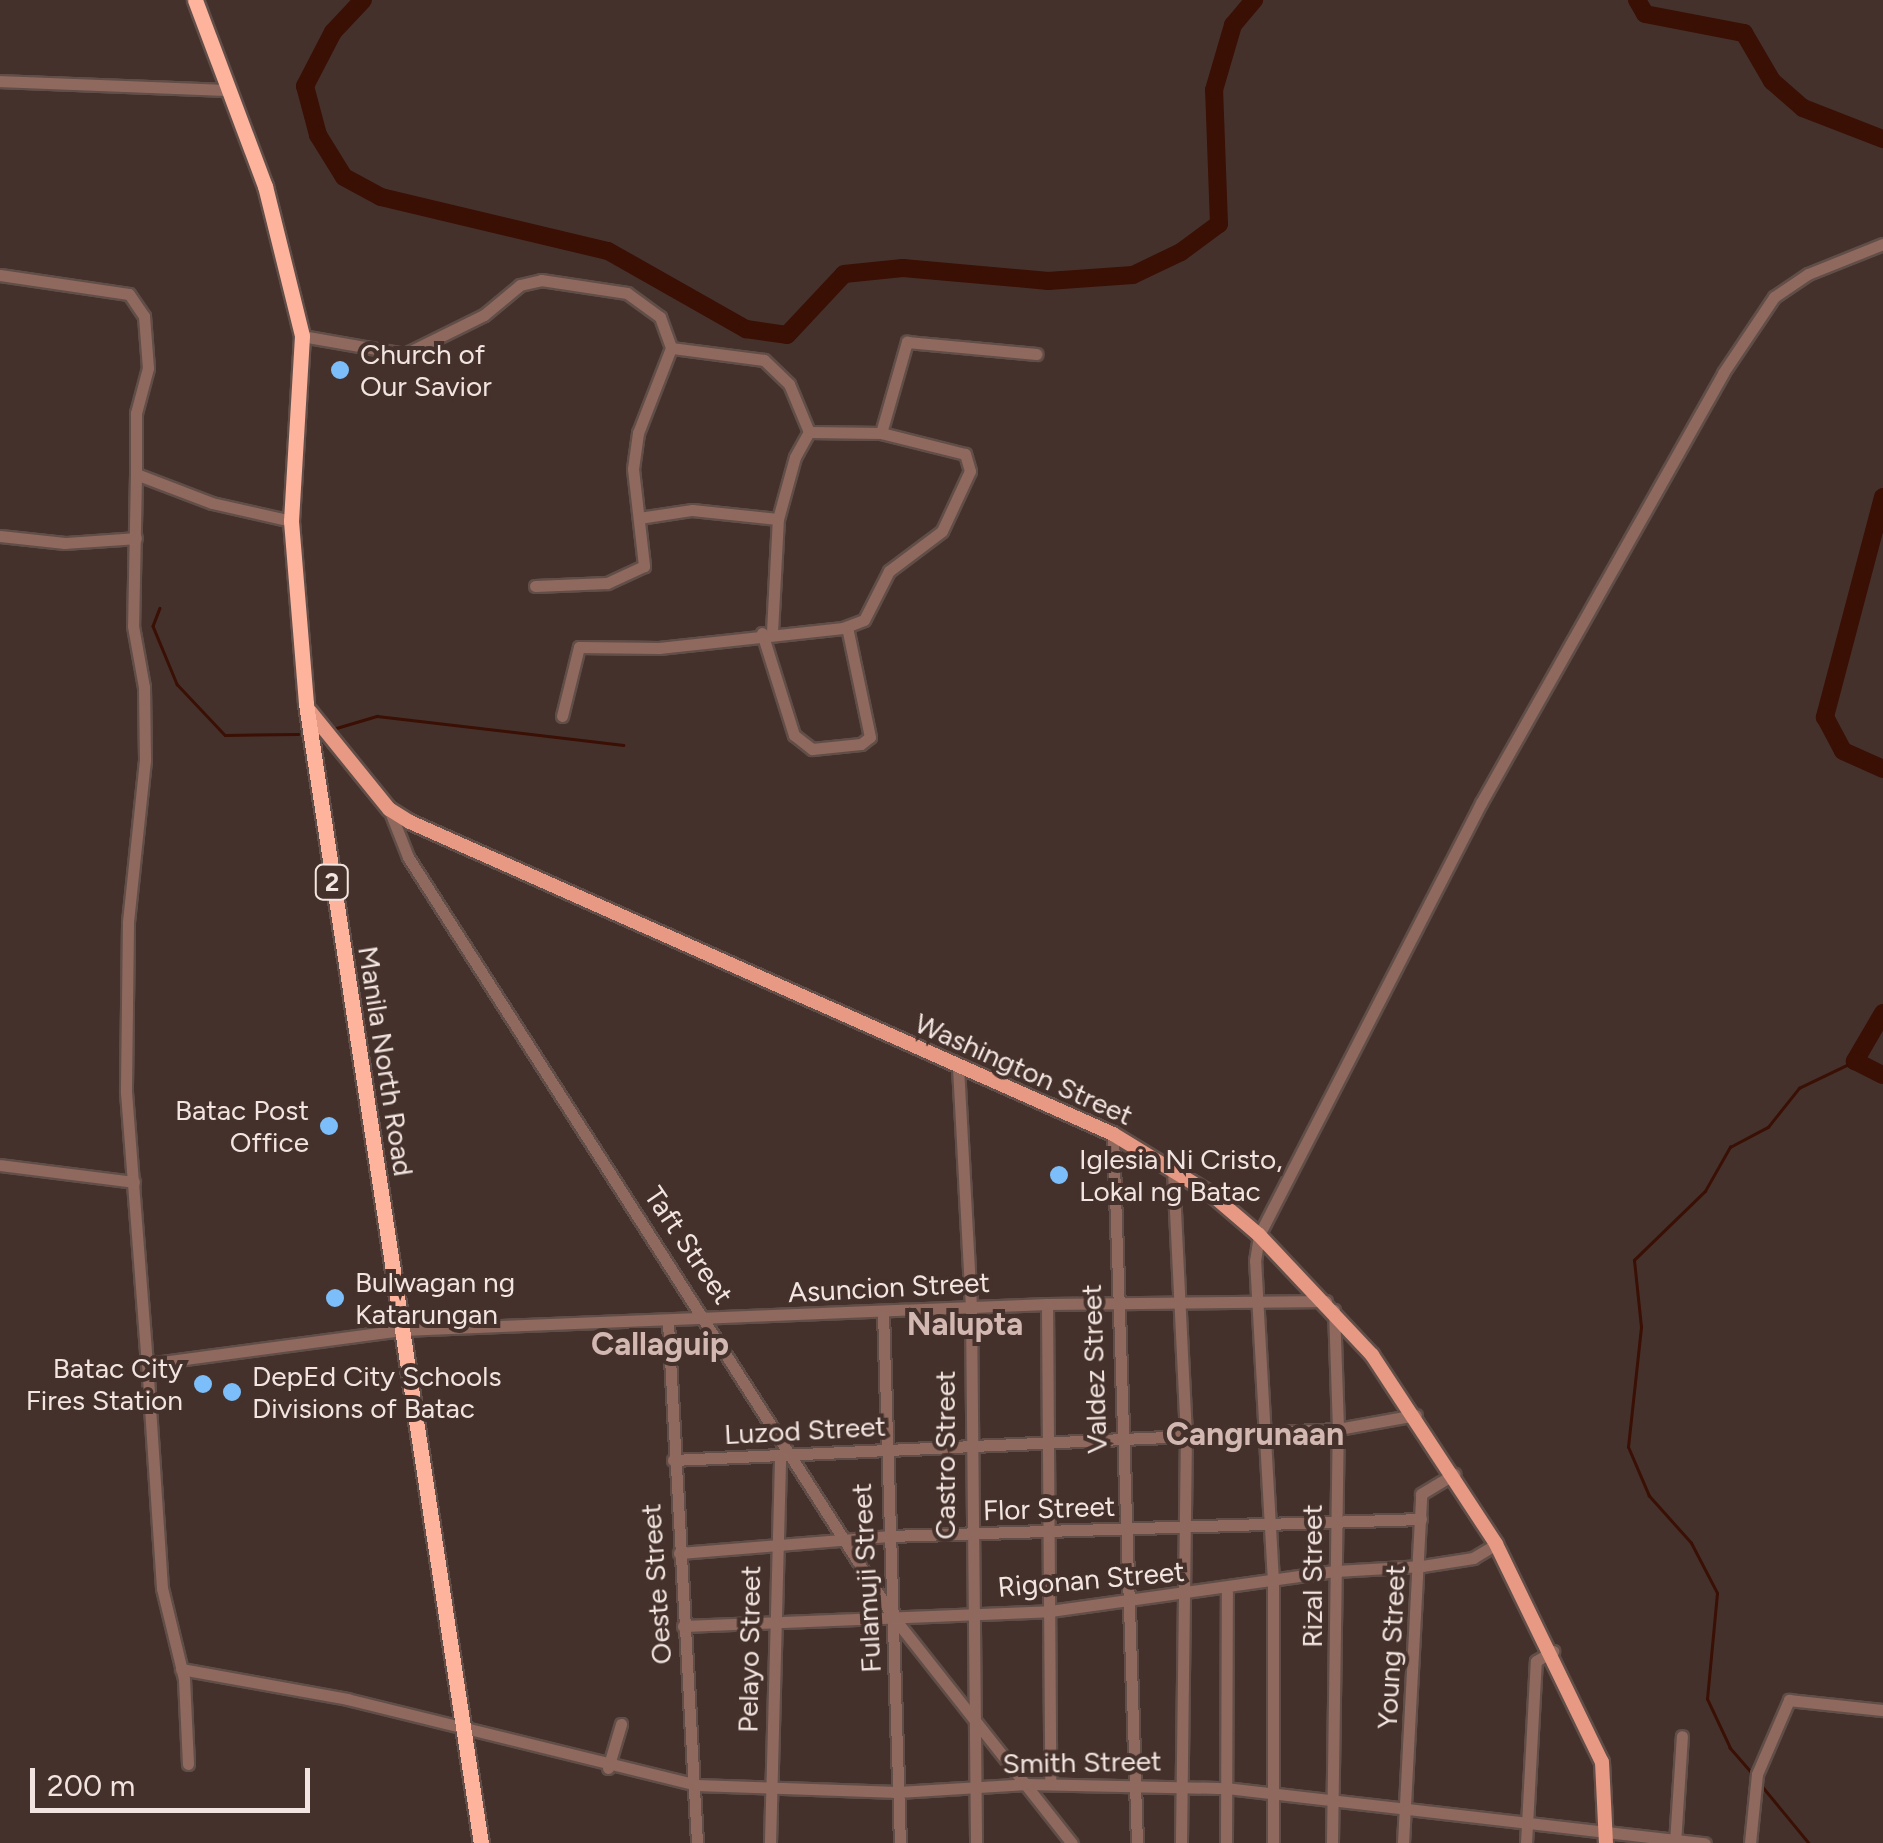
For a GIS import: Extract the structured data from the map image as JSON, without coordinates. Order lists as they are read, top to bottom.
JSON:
{
  "streets": {
    "highway": ["2", "Manila North Road"],
    "main road": ["Washington Street"],
    "street": [
      "Taft Street",
      "Asuncion Street",
      "Valdez Street",
      "Luzod Street",
      "Castro Street",
      "Flor Street",
      "Rizal Street",
      "Fulamuji Street",
      "Rigonan Street",
      "Oeste Street",
      "Young Street",
      "Pelayo Street",
      "Smith Street"
    ]
  },
  "crossings": [
    ["Manila North Road", "Washington Street"],
    ["Manila North Road", "Asuncion Street"],
    ["Manila North Road", "Smith Street"],
    ["Washington Street", "Taft Street"],
    ["Washington Street", "Asuncion Street"],
    ["Washington Street", "Valdez Street"],
    ["Washington Street", "Luzod Street"],
    ["Washington Street", "Castro Street"],
    ["Washington Street", "Rizal Street"],
    ["Washington Street", "Rigonan Street"],
    ["Washington Street", "Young Street"],
    ["Washington Street", "Smith Street"],
    ["Taft Street", "Asuncion Street"],
    ["Taft Street", "Luzod Street"],
    ["Taft Street", "Castro Street"],
    ["Taft Street", "Flor Street"],
    ["Taft Street", "Fulamuji Street"],
    ["Taft Street", "Rigonan Street"],
    ["Taft Street", "Pelayo Street"],
    ["Taft Street", "Smith Street"],
    ["Asuncion Street", "Valdez Street"],
    ["Asuncion Street", "Castro Street"],
    ["Asuncion Street", "Rizal Street"],
    ["Asuncion Street", "Fulamuji Street"],
    ["Asuncion Street", "Oeste Street"],
    ["Valdez Street", "Luzod Street"],
    ["Valdez Street", "Flor Street"],
    ["Valdez Street", "Rigonan Street"],
    ["Valdez Street", "Smith Street"],
    ["Luzod Street", "Castro Street"],
    ["Luzod Street", "Rizal Street"],
    ["Luzod Street", "Fulamuji Street"],
    ["Luzod Street", "Oeste Street"],
    ["Luzod Street", "Pelayo Street"],
    ["Castro Street", "Flor Street"],
    ["Castro Street", "Rigonan Street"],
    ["Castro Street", "Smith Street"],
    ["Flor Street", "Rizal Street"],
    ["Flor Street", "Fulamuji Street"],
    ["Flor Street", "Oeste Street"],
    ["Flor Street", "Young Street"],
    ["Flor Street", "Pelayo Street"],
    ["Rizal Street", "Rigonan Street"],
    ["Rizal Street", "Smith Street"],
    ["Fulamuji Street", "Rigonan Street"],
    ["Fulamuji Street", "Smith Street"],
    ["Rigonan Street", "Oeste Street"],
    ["Rigonan Street", "Young Street"],
    ["Rigonan Street", "Pelayo Street"],
    ["Oeste Street", "Smith Street"],
    ["Young Street", "Smith Street"],
    ["Pelayo Street", "Smith Street"]
  ],
  "districts": ["Nalupta", "Callaguip", "Cangrunaan"],
  "places": [
    "Church of Our Savior",
    "Batac Post Office",
    "Iglesia Ni Cristo, Lokal ng Batac",
    "Bulwagan ng Katarungan",
    "Batac City Fires Station",
    "DepEd City Schools Divisions of Batac"
  ],
  "scale_bar": "200 m"
}
